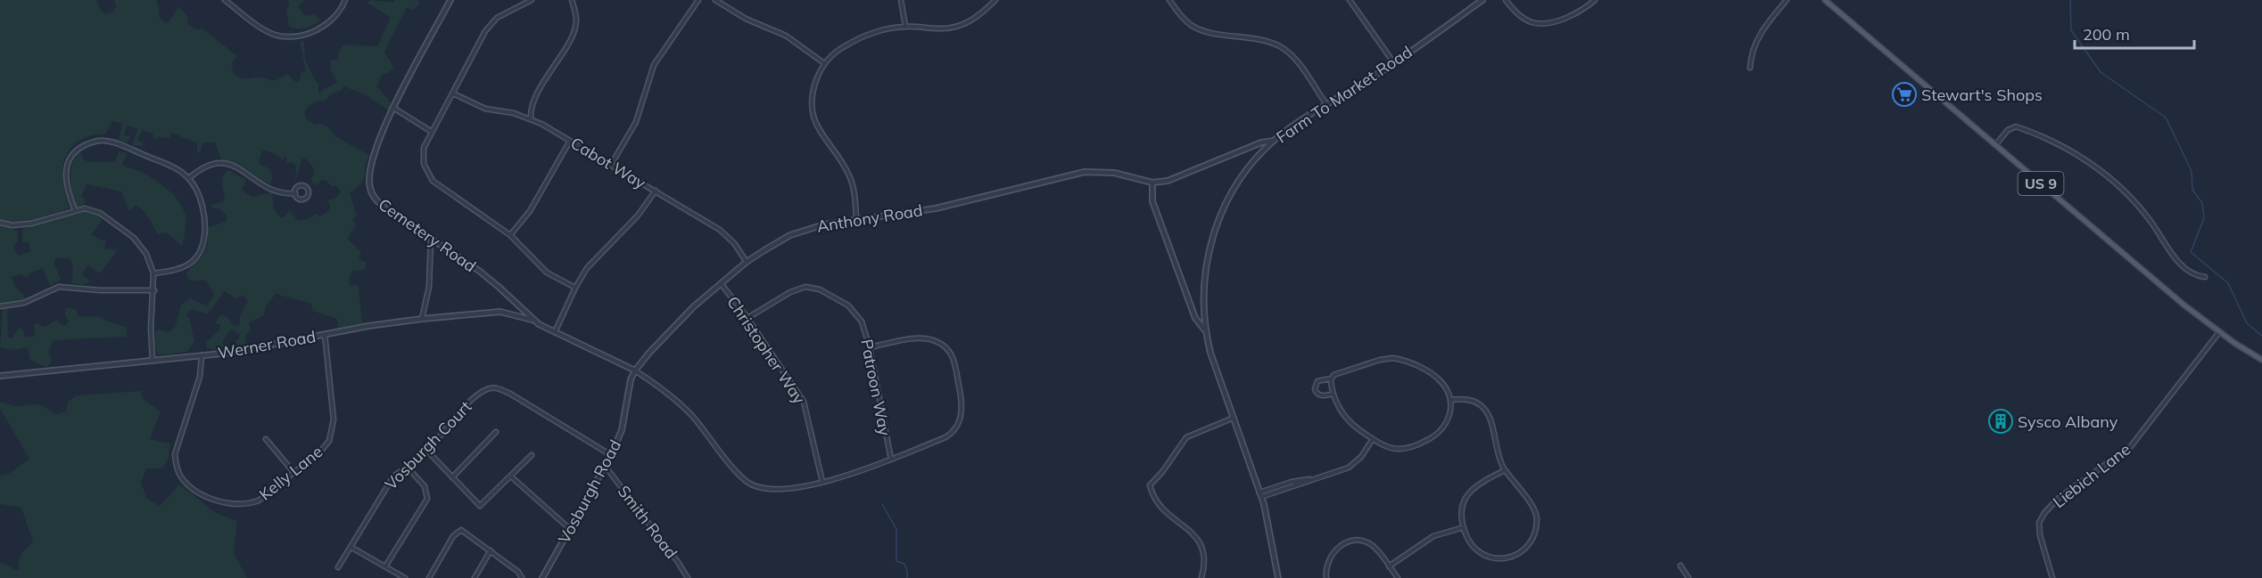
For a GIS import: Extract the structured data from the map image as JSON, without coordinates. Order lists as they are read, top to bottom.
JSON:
{
  "streets": {
    "main road": ["US 9"],
    "street": [
      "Farm To Market Road",
      "Cabot Way",
      "Anthony Road",
      "Cemetery Road",
      "Werner Road",
      "Christopher Way",
      "Patroon Way",
      "Vosburgh Court",
      "Kelly Lane",
      "Liebich Lane",
      "Vosburgh Road",
      "Smith Road"
    ]
  },
  "crossings": [
    ["Farm To Market Road", "Anthony Road"],
    ["Cabot Way", "Anthony Road"],
    ["US 9", "Liebich Lane"],
    ["Anthony Road", "Cemetery Road"],
    ["Anthony Road", "Christopher Way"],
    ["Anthony Road", "Vosburgh Road"],
    ["Cemetery Road", "Werner Road"],
    ["Cemetery Road", "Vosburgh Road"],
    ["Werner Road", "Kelly Lane"],
    ["Christopher Way", "Patroon Way"],
    ["Vosburgh Court", "Vosburgh Road"],
    ["Vosburgh Road", "Smith Road"]
  ],
  "places": {
    "supermarket": ["Stewart's Shops"],
    "building": ["Sysco Albany"]
  },
  "scale_bar": "200 m"
}
